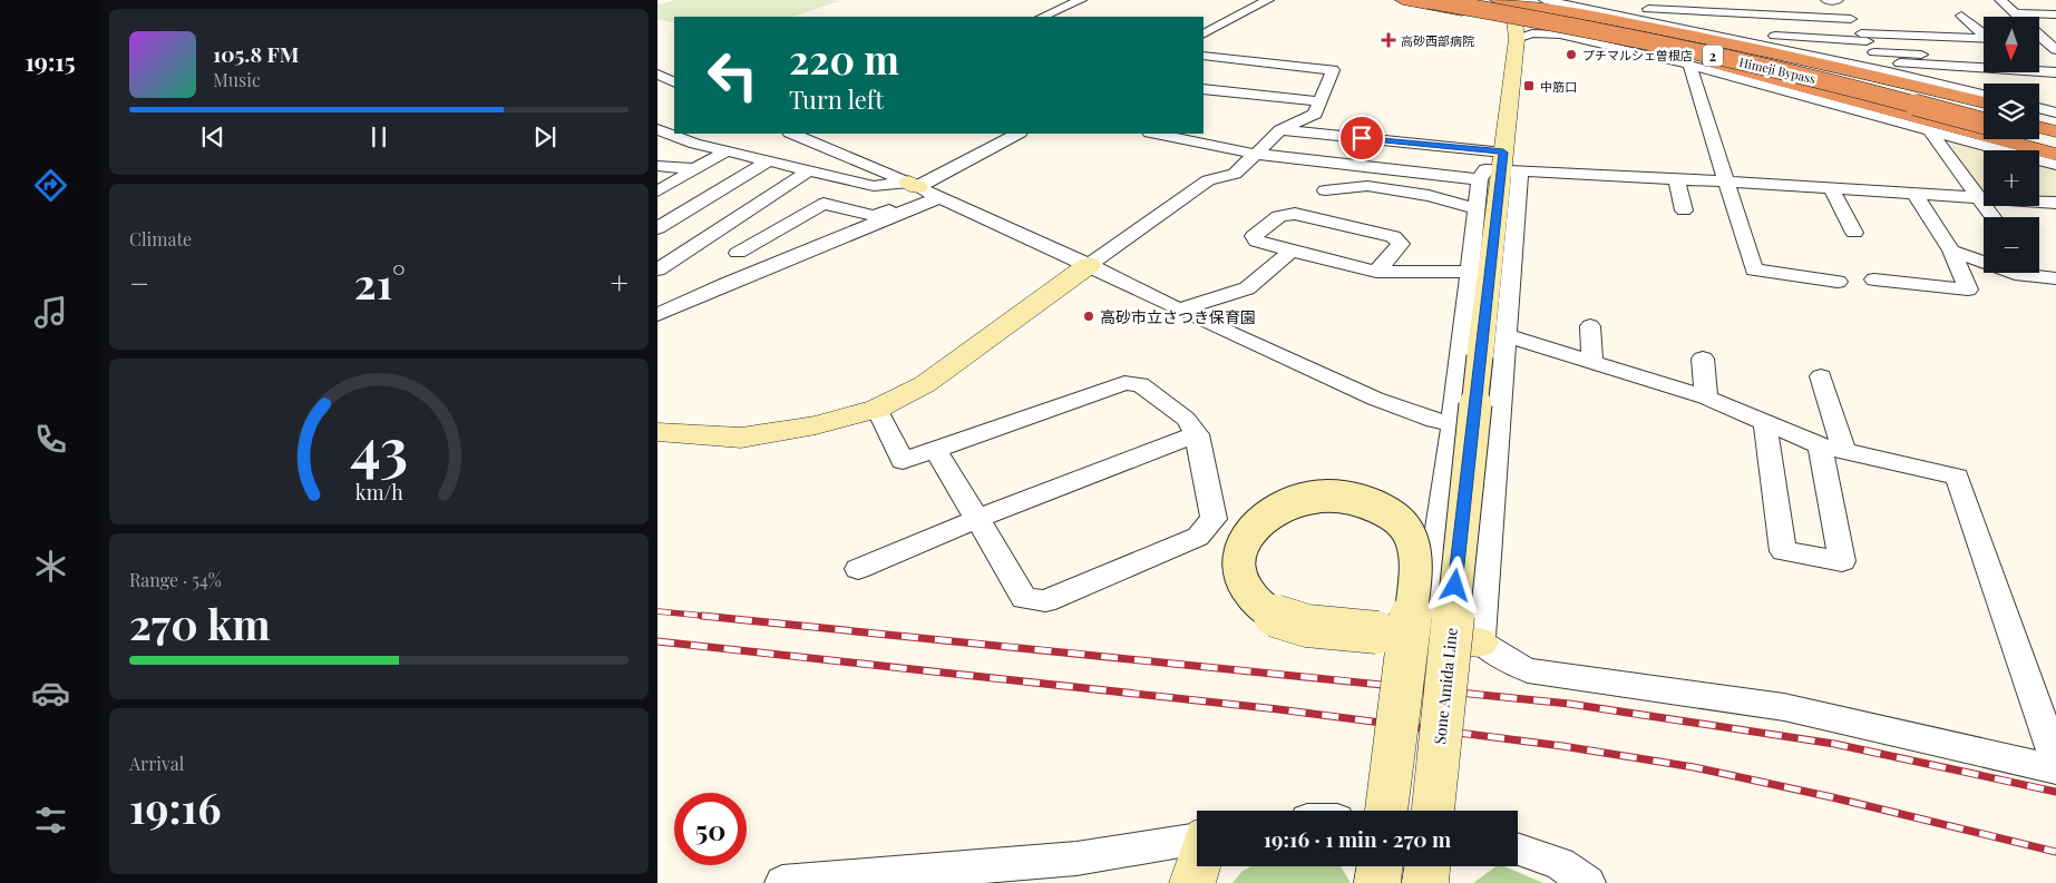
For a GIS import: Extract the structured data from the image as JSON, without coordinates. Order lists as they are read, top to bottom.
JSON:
{
  "streets": {
    "highway": ["2", "Himeji Bypass"],
    "main road": ["Sone Amida Line"]
  },
  "places": {
    "health": ["高砂西部病院"],
    "other": ["プチマルシェ曽根店", "高砂市立さつき保育園"],
    "transit": ["中筋口"]
  },
  "north": "bottom",
  "page": {
    "tabs": "19:15",
    "map_buttons": ["+", "−"],
    "turn": ["220 m", "Turn left"],
    "song": ["105.8 FM", "Music"],
    "tile": [
      "Climate",
      ["Range · 54%", "270 km"],
      ["Arrival", "19:16"]
    ],
    "heat": ["−", "21°", "+"],
    "limit": "50",
    "trip": "19:16 · 1 min · 270 m",
    "gauge": ["43", "km/h"]
  }
}
